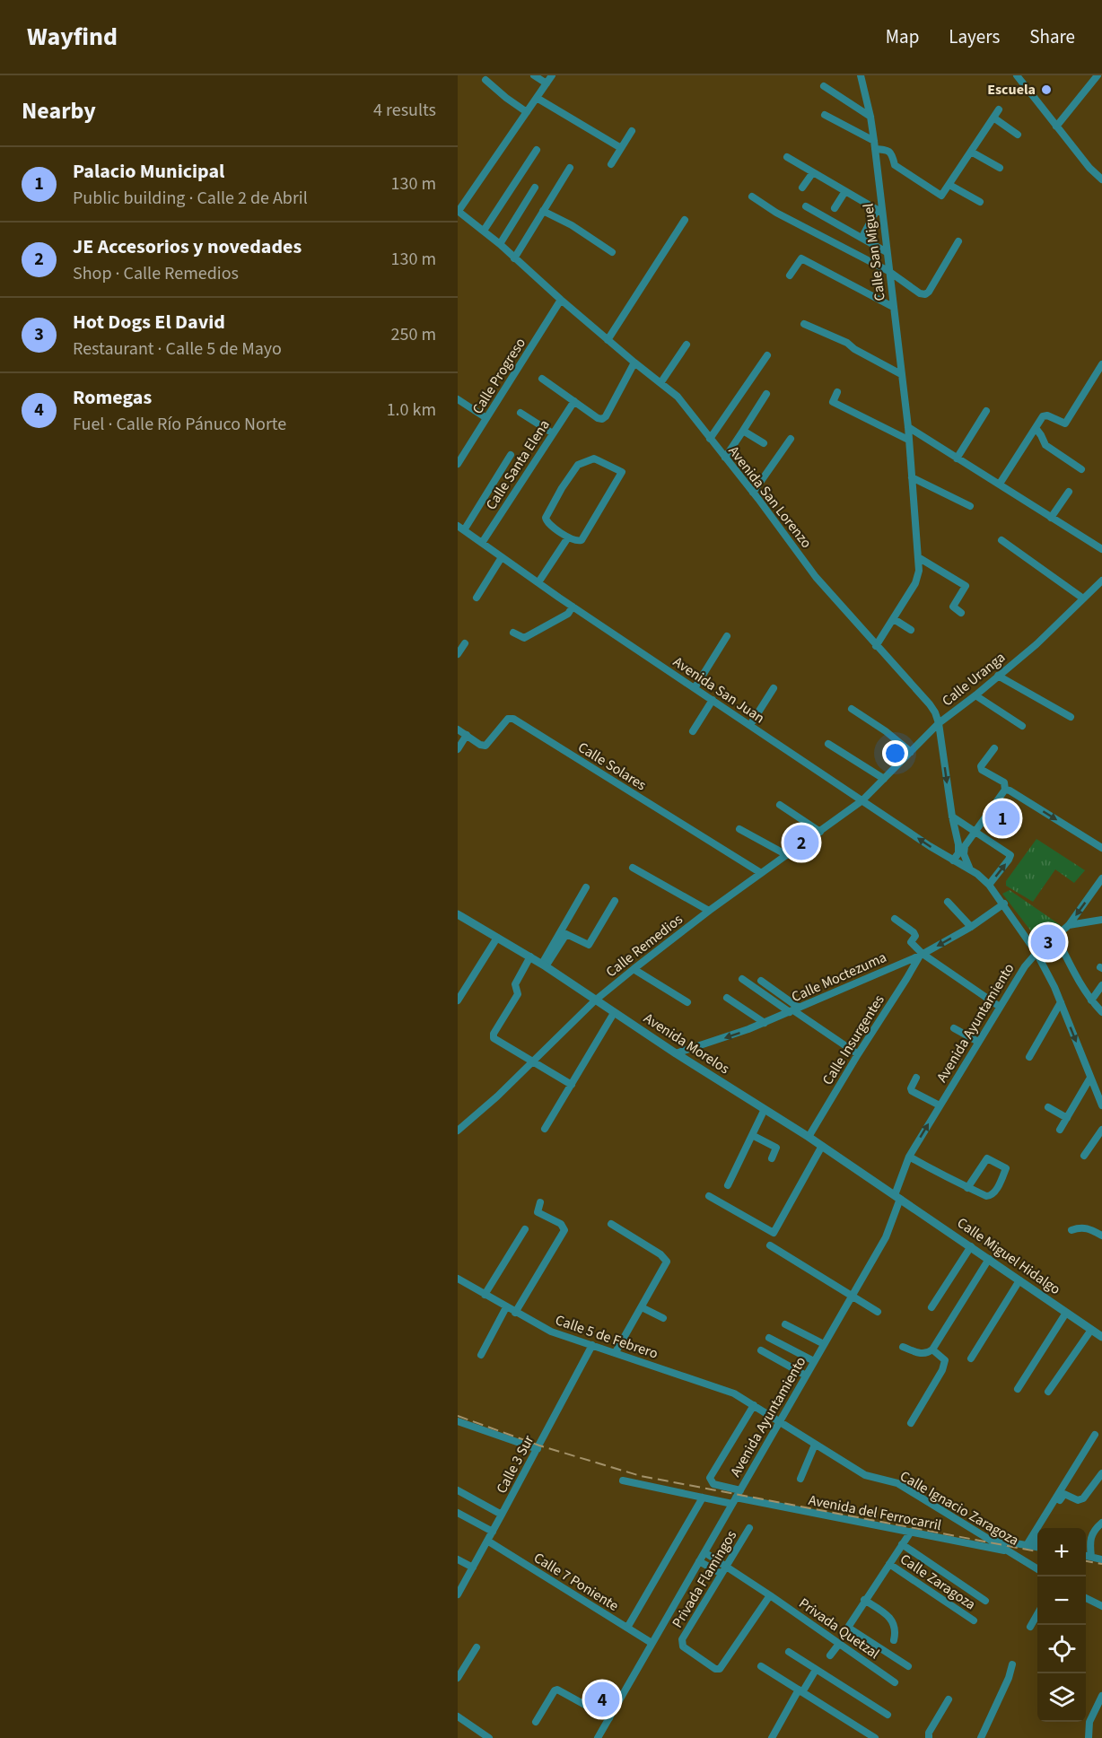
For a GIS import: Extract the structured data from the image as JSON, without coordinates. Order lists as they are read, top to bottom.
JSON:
{
  "streets": {
    "street": [
      "Calle San Miguel",
      "Calle Progreso",
      "Calle Santa Elena",
      "Avenida San Lorenzo",
      "Calle Uranga",
      "Avenida San Juan",
      "Calle Solares",
      "Calle Remedios",
      "Calle Moctezuma",
      "Avenida Ayuntamiento",
      "Calle Insurgentes",
      "Avenida Morelos",
      "Calle Miguel Hidalgo",
      "Calle 5 de Febrero",
      "Calle 3 Sur",
      "Calle Ignacio Zaragoza",
      "Avenida del Ferrocarril",
      "Privada Flamingos",
      "Calle 7 Poniente",
      "Calle Zaragoza",
      "Privada Quetzal"
    ]
  },
  "crossings": [
    ["Calle San Miguel", "Avenida San Lorenzo"],
    ["Calle Progreso", "Avenida San Lorenzo"],
    ["Calle Santa Elena", "Avenida San Juan"],
    ["Avenida San Lorenzo", "Calle Uranga"],
    ["Avenida San Lorenzo", "Avenida San Juan"],
    ["Calle Uranga", "Avenida San Juan"],
    ["Calle Uranga", "Calle Remedios"],
    ["Avenida San Juan", "Calle Remedios"],
    ["Avenida San Juan", "Calle Moctezuma"],
    ["Avenida San Juan", "Avenida Ayuntamiento"],
    ["Calle Solares", "Calle Remedios"],
    ["Calle Remedios", "Avenida Morelos"],
    ["Calle Moctezuma", "Calle Insurgentes"],
    ["Calle Moctezuma", "Avenida Morelos"],
    ["Avenida Ayuntamiento", "Avenida Morelos"],
    ["Avenida Ayuntamiento", "Calle Miguel Hidalgo"],
    ["Avenida Ayuntamiento", "Calle 5 de Febrero"],
    ["Avenida Ayuntamiento", "Calle Ignacio Zaragoza"],
    ["Avenida Ayuntamiento", "Avenida del Ferrocarril"],
    ["Avenida Ayuntamiento", "Calle 7 Poniente"],
    ["Avenida Ayuntamiento", "Privada Quetzal"],
    ["Calle Insurgentes", "Avenida Morelos"],
    ["Avenida Morelos", "Calle Miguel Hidalgo"],
    ["Calle 5 de Febrero", "Calle 3 Sur"],
    ["Calle 5 de Febrero", "Calle Ignacio Zaragoza"],
    ["Calle 3 Sur", "Calle 7 Poniente"],
    ["Calle Ignacio Zaragoza", "Avenida del Ferrocarril"],
    ["Privada Flamingos", "Privada Quetzal"]
  ],
  "one_way": ["Calle Moctezuma"],
  "places": ["Escuela"],
  "page": {
    "header": "Wayfind",
    "nav": ["Map", "Layers", "Share"],
    "heading": ["Nearby", "4 results"],
    "list": [
      {
        "mark": "1",
        "name": "Palacio Municipal",
        "note": "Public building · Calle 2 de Abril",
        "value": "130 m"
      },
      {
        "mark": "2",
        "name": "JE Accesorios y novedades",
        "note": "Shop · Calle Remedios",
        "value": "130 m"
      },
      {
        "mark": "3",
        "name": "Hot Dogs El David",
        "note": "Restaurant · Calle 5 de Mayo",
        "value": "250 m"
      },
      {
        "mark": "4",
        "name": "Romegas",
        "note": "Fuel · Calle Río Pánuco Norte",
        "value": "1.0 km"
      }
    ],
    "pins": [
      "1",
      "2",
      "3",
      "4"
    ],
    "map_buttons": ["+", "−"]
  }
}
